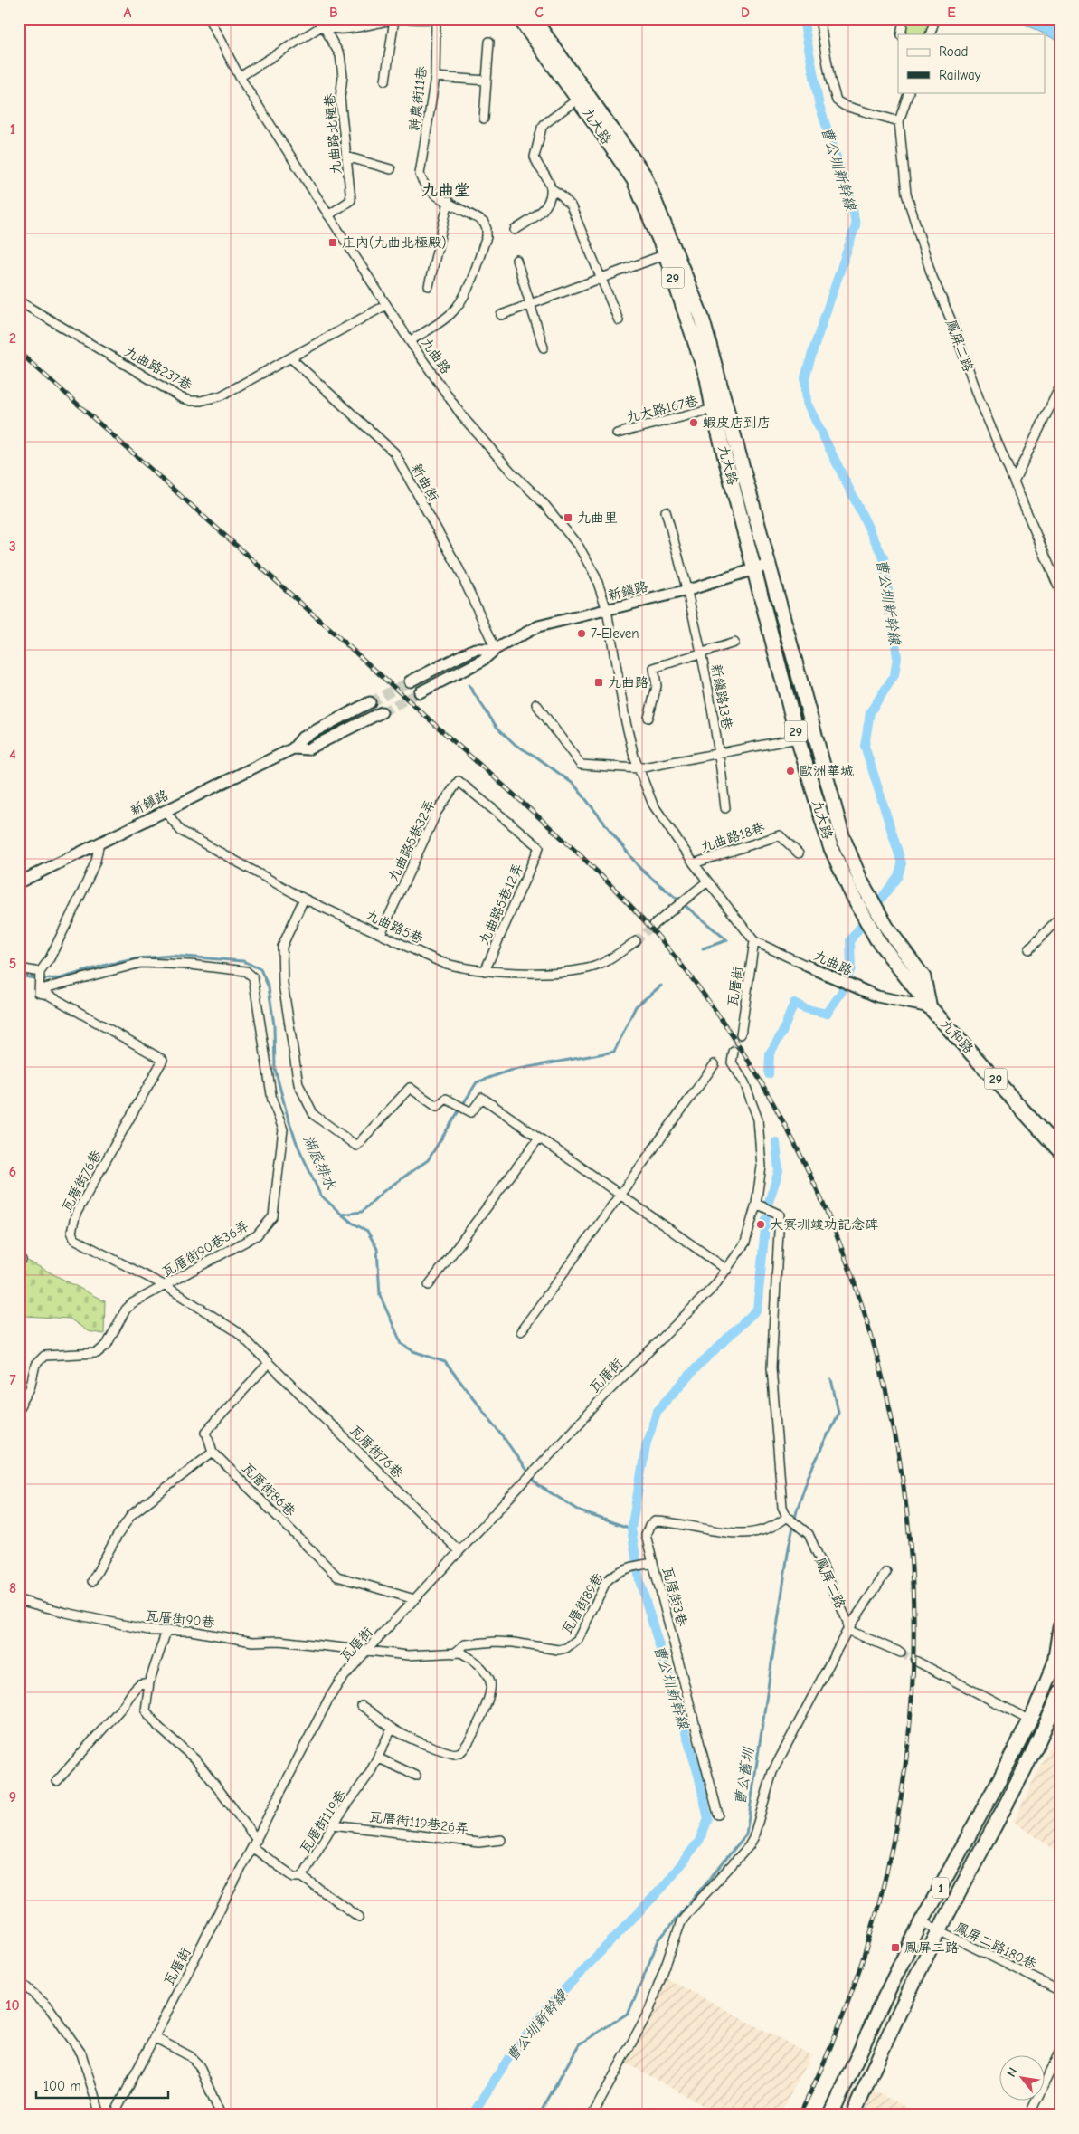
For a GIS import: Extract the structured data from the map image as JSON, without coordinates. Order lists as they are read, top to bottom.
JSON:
{
  "streets": {
    "main road": [
      "九大路",
      "29",
      "九和路",
      "1"
    ],
    "street": [
      "神農街11巷",
      "九曲路北極巷",
      "鳳屏二路",
      "九曲路",
      "九曲路237巷",
      "九大路167巷",
      "新曲街",
      "新鎮路",
      "新鎮路13巷",
      "九曲路18巷",
      "九曲路5巷32弄",
      "九曲路5巷12弄",
      "九曲路5巷",
      "瓦厝街",
      "瓦厝街76巷",
      "瓦厝街90巷36弄",
      "瓦厝街86巷",
      "瓦厝街3巷",
      "瓦厝街89巷",
      "瓦厝街90巷",
      "瓦厝街119巷",
      "瓦厝街119巷26弄",
      "鳳屏二路180巷"
    ]
  },
  "crossings": [
    ["九大路", "九曲路"],
    ["九大路", "九大路167巷"],
    ["九大路", "新鎮路"],
    ["九大路", "九和路"],
    ["九曲路北極巷", "九曲路"],
    ["鳳屏二路", "瓦厝街3巷"],
    ["九曲路", "九曲路237巷"],
    ["九曲路", "新鎮路"],
    ["九曲路", "九曲路18巷"],
    ["九曲路", "瓦厝街"],
    ["九曲路", "九和路"],
    ["九曲路237巷", "新曲街"],
    ["新曲街", "新鎮路"],
    ["新鎮路", "新鎮路13巷"],
    ["新鎮路", "九曲路5巷"],
    ["九曲路5巷32弄", "九曲路5巷12弄"],
    ["九曲路5巷32弄", "九曲路5巷"],
    ["九曲路5巷12弄", "九曲路5巷"],
    ["瓦厝街", "瓦厝街76巷"],
    ["瓦厝街", "瓦厝街86巷"],
    ["瓦厝街", "瓦厝街89巷"],
    ["瓦厝街", "瓦厝街90巷"],
    ["瓦厝街76巷", "瓦厝街90巷36弄"],
    ["瓦厝街3巷", "瓦厝街89巷"],
    ["瓦厝街89巷", "瓦厝街90巷"],
    ["瓦厝街89巷", "瓦厝街119巷"],
    ["瓦厝街119巷", "瓦厝街119巷26弄"],
    ["1", "鳳屏二路180巷"]
  ],
  "districts": ["九曲堂"],
  "water": ["曹公圳新幹線", "湖底排水", "曹公舊圳"],
  "places": {
    "transit": [
      "庄內(九曲北極殿)",
      "九曲里",
      "九曲路",
      "鳳屏二路"
    ],
    "other": [
      "蝦皮店到店",
      "7-Eleven",
      "歐洲華城",
      "大寮圳竣功記念碑"
    ]
  },
  "legend": ["Road", "Railway"],
  "scale_bar": "100 m",
  "north": "top left",
  "grid": {
    "columns": [
      "A",
      "B",
      "C",
      "D",
      "E"
    ],
    "rows": [
      "1",
      "2",
      "3",
      "4",
      "5",
      "6",
      "7",
      "8",
      "9",
      "10"
    ]
  }
}
